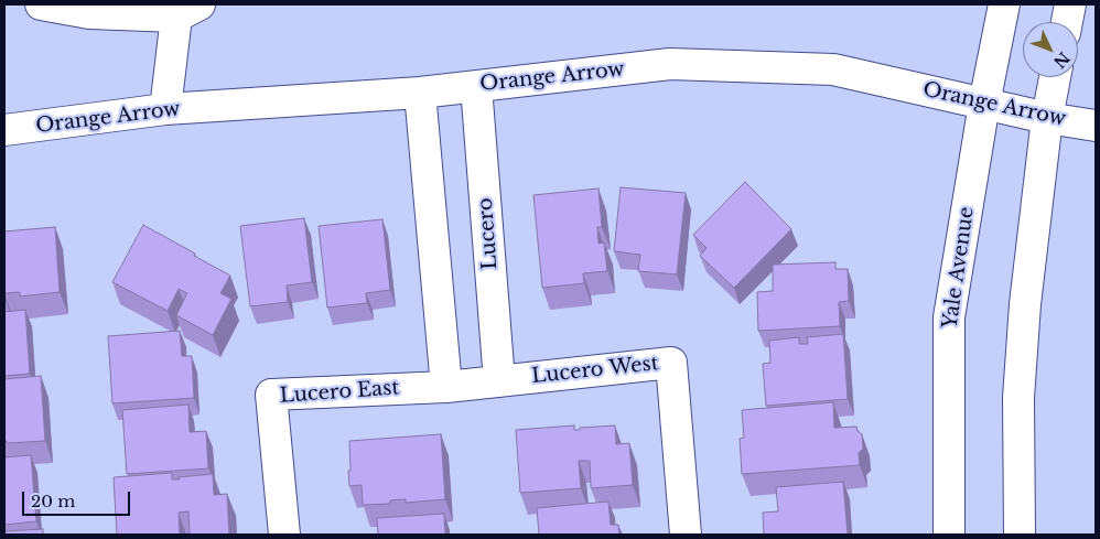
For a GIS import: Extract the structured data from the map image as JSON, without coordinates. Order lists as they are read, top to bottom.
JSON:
{
  "streets": {
    "street": [
      "Orange Arrow",
      "Lucero",
      "Yale Avenue",
      "Lucero West",
      "Lucero East"
    ]
  },
  "crossings": [
    ["Orange Arrow", "Lucero"],
    ["Orange Arrow", "Yale Avenue"],
    ["Lucero", "Lucero West"],
    ["Lucero West", "Lucero East"]
  ],
  "scale_bar": "20 m",
  "north": "bottom right"
}
